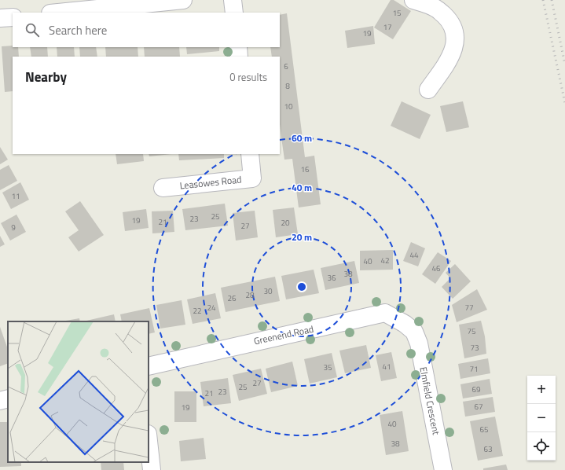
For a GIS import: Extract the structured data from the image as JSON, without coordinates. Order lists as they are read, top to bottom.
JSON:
{
  "streets": {
    "street": ["Leasowes Road", "Greenend Road", "Elmfield Crescent"]
  },
  "crossings": [
    ["Greenend Road", "Elmfield Crescent"]
  ],
  "house_numbers": [
    "15",
    "17",
    "19",
    "6",
    "8",
    "10",
    "16",
    "11",
    "25",
    "23",
    "19",
    "21",
    "20",
    "27",
    "9",
    "44",
    "42",
    "40",
    "46",
    "38",
    "36",
    "30",
    "28",
    "26",
    "24",
    "77",
    "22",
    "75",
    "73",
    "41",
    "35",
    "71",
    "27",
    "25",
    "69",
    "23",
    "21",
    "67",
    "19",
    "40",
    "65",
    "38",
    "63"
  ],
  "page": {
    "search": "Search here",
    "heading": ["Nearby", "0 results"],
    "map_buttons": ["+", "−"]
  },
  "rings": ["60 m", "40 m", "20 m"]
}
